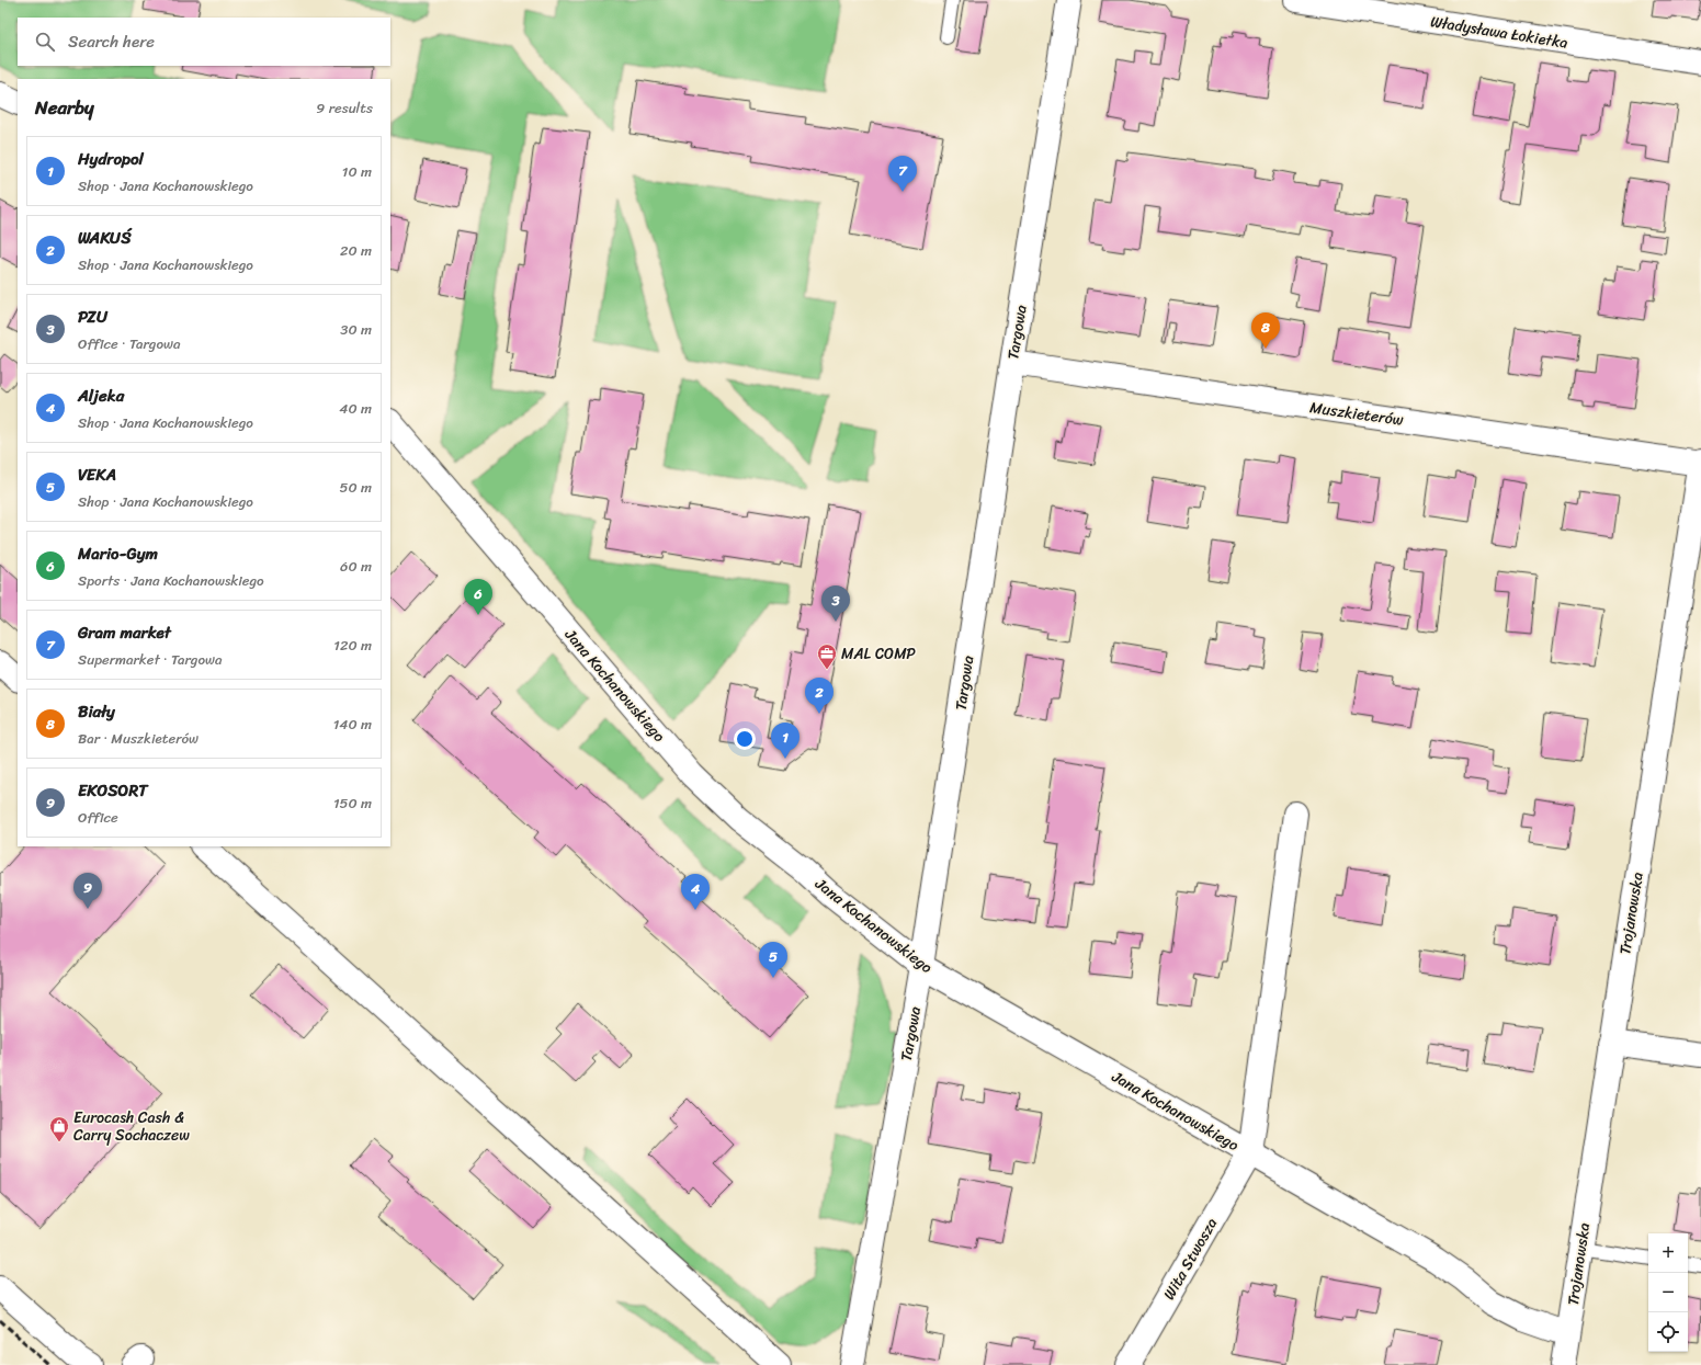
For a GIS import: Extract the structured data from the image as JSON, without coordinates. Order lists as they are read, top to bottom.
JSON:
{
  "streets": {
    "street": [
      "Władysława Łokietka",
      "Targowa",
      "Muszkieterów",
      "Jana Kochanowskiego",
      "Trojanowska",
      "Wita Stwosza"
    ]
  },
  "crossings": [
    ["Targowa", "Muszkieterów"],
    ["Targowa", "Jana Kochanowskiego"],
    ["Muszkieterów", "Trojanowska"],
    ["Jana Kochanowskiego", "Trojanowska"],
    ["Jana Kochanowskiego", "Wita Stwosza"]
  ],
  "places": {
    "office": ["MAL COMP"],
    "shop": ["Eurocash Cash & Carry Sochaczew"]
  },
  "page": {
    "search": "Search here",
    "heading": ["Nearby", "9 results"],
    "list": [
      {
        "mark": "1",
        "name": "Hydropol",
        "note": "Shop · Jana Kochanowskiego",
        "value": "10 m"
      },
      {
        "mark": "2",
        "name": "WAKUŚ",
        "note": "Shop · Jana Kochanowskiego",
        "value": "20 m"
      },
      {
        "mark": "3",
        "name": "PZU",
        "note": "Office · Targowa",
        "value": "30 m"
      },
      {
        "mark": "4",
        "name": "Aljeka",
        "note": "Shop · Jana Kochanowskiego",
        "value": "40 m"
      },
      {
        "mark": "5",
        "name": "VEKA",
        "note": "Shop · Jana Kochanowskiego",
        "value": "50 m"
      },
      {
        "mark": "6",
        "name": "Mario-Gym",
        "note": "Sports · Jana Kochanowskiego",
        "value": "60 m"
      },
      {
        "mark": "7",
        "name": "Gram market",
        "note": "Supermarket · Targowa",
        "value": "120 m"
      },
      {
        "mark": "8",
        "name": "Biały",
        "note": "Bar · Muszkieterów",
        "value": "140 m"
      },
      {
        "mark": "9",
        "name": "EKOSORT",
        "note": "Office",
        "value": "150 m"
      }
    ],
    "pins": [
      "7",
      "8",
      "6",
      "3",
      "2",
      "1",
      "9",
      "4",
      "5"
    ],
    "map_buttons": ["+", "−"]
  }
}
